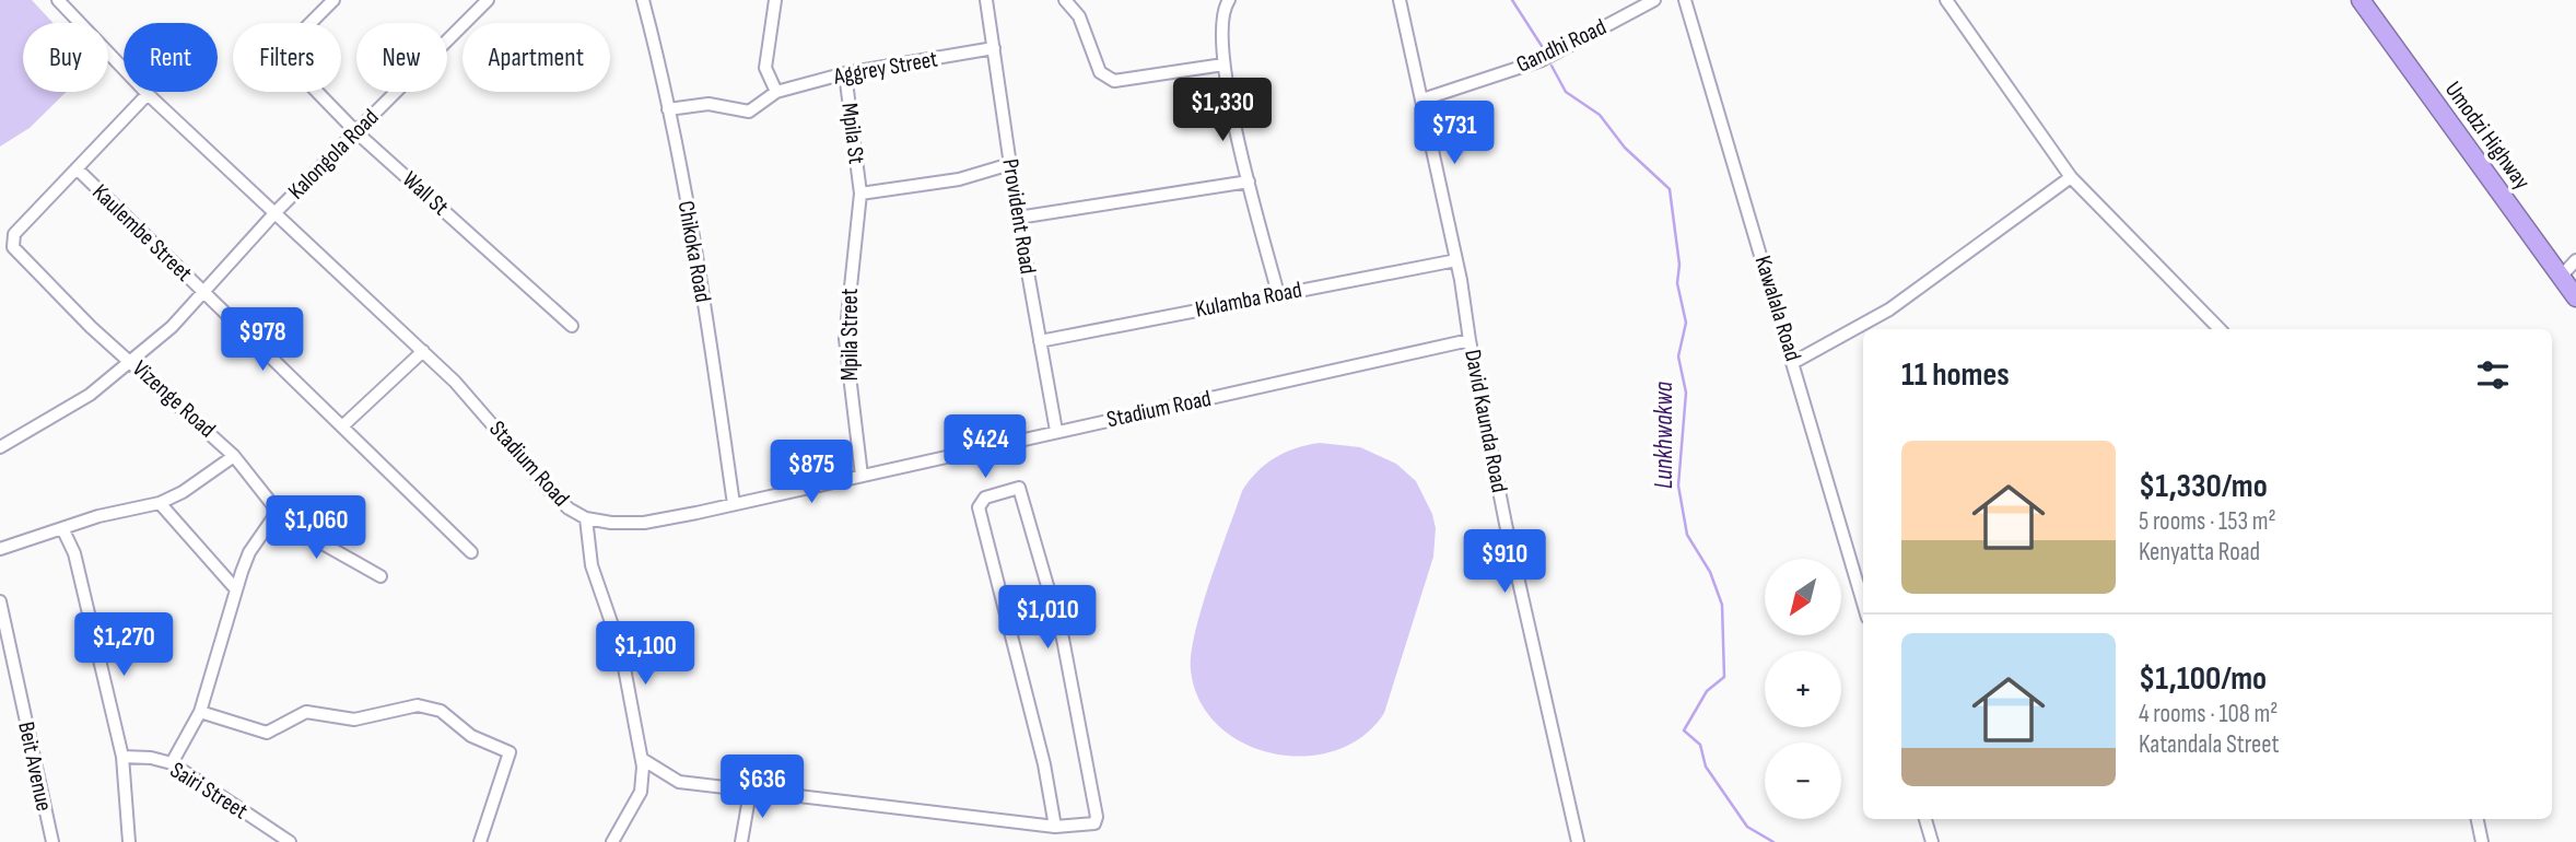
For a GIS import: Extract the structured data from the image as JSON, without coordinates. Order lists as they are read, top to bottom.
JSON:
{
  "streets": {
    "highway": ["Umodzi Highway"],
    "street": [
      "Gandhi Road",
      "Aggrey Street",
      "Mpila St",
      "Kalongola Road",
      "Wall St",
      "Provident Road",
      "Kaulembe Street",
      "Chikoka Road",
      "Kulamba Road",
      "Kawalala Road",
      "Mpila Street",
      "Vizenge Road",
      "Stadium Road",
      "David Kaunda Road",
      "Beit Avenue",
      "Sairi Street"
    ]
  },
  "crossings": [
    ["Gandhi Road", "David Kaunda Road"],
    ["Aggrey Street", "Mpila St"],
    ["Aggrey Street", "Provident Road"],
    ["Aggrey Street", "Chikoka Road"],
    ["Mpila St", "Mpila Street"],
    ["Kalongola Road", "Wall St"],
    ["Kalongola Road", "Kaulembe Street"],
    ["Kalongola Road", "Vizenge Road"],
    ["Kalongola Road", "Stadium Road"],
    ["Provident Road", "Kulamba Road"],
    ["Provident Road", "Stadium Road"],
    ["Kaulembe Street", "Vizenge Road"],
    ["Chikoka Road", "Stadium Road"],
    ["Kulamba Road", "David Kaunda Road"],
    ["Mpila Street", "Stadium Road"],
    ["Vizenge Road", "Stadium Road"],
    ["Stadium Road", "David Kaunda Road"]
  ],
  "water": ["Lunkhwakwa"],
  "north": "bottom left",
  "page": {
    "chip": [
      "Buy",
      "Rent",
      "Filters",
      "New",
      "Apartment"
    ],
    "price": [
      "$1,330",
      "$731",
      "$978",
      "$424",
      "$875",
      "$1,060",
      "$910",
      "$1,010",
      "$1,270",
      "$1,100",
      "$636"
    ],
    "heading": "11 homes",
    "list": [
      {
        "name": "$1,330/mo",
        "note": "5 rooms · 153 m² · Kenyatta Road"
      },
      {
        "name": "$1,100/mo",
        "note": "4 rooms · 108 m² · Katandala Street"
      }
    ],
    "map_buttons": ["+", "−"]
  }
}
